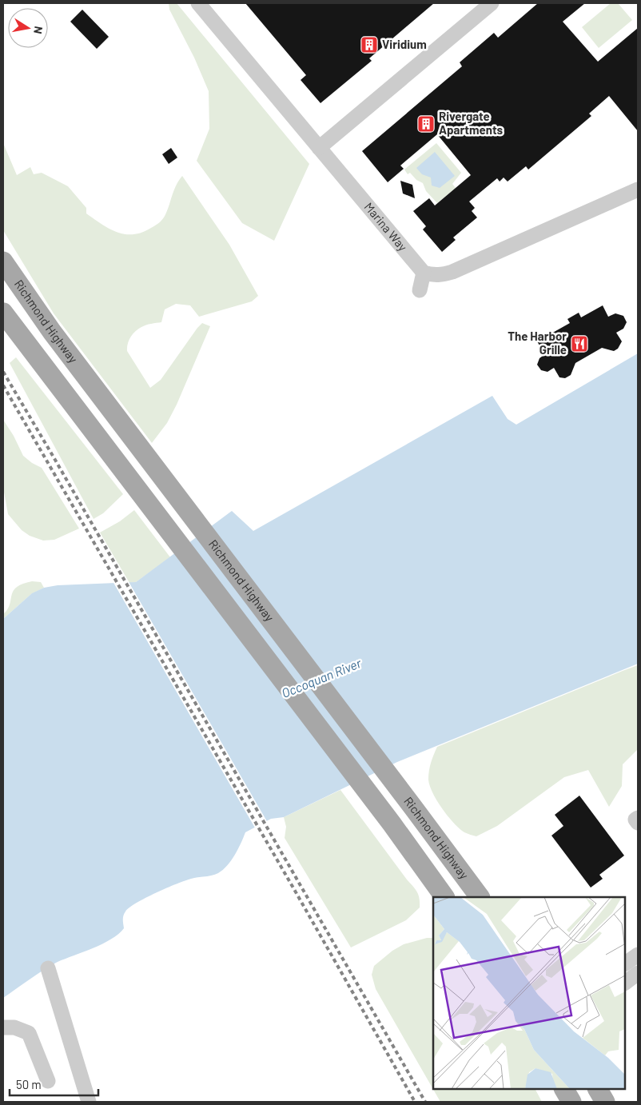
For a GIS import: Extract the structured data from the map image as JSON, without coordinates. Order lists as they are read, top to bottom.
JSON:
{
  "streets": {
    "main road": ["Richmond Highway"],
    "street": ["Marina Way"]
  },
  "water": ["Occoquan River"],
  "places": {
    "building": ["Viridium", "Rivergate Apartments"],
    "restaurant": ["The Harbor Grille"]
  },
  "scale_bar": "50 m",
  "north": "right"
}
